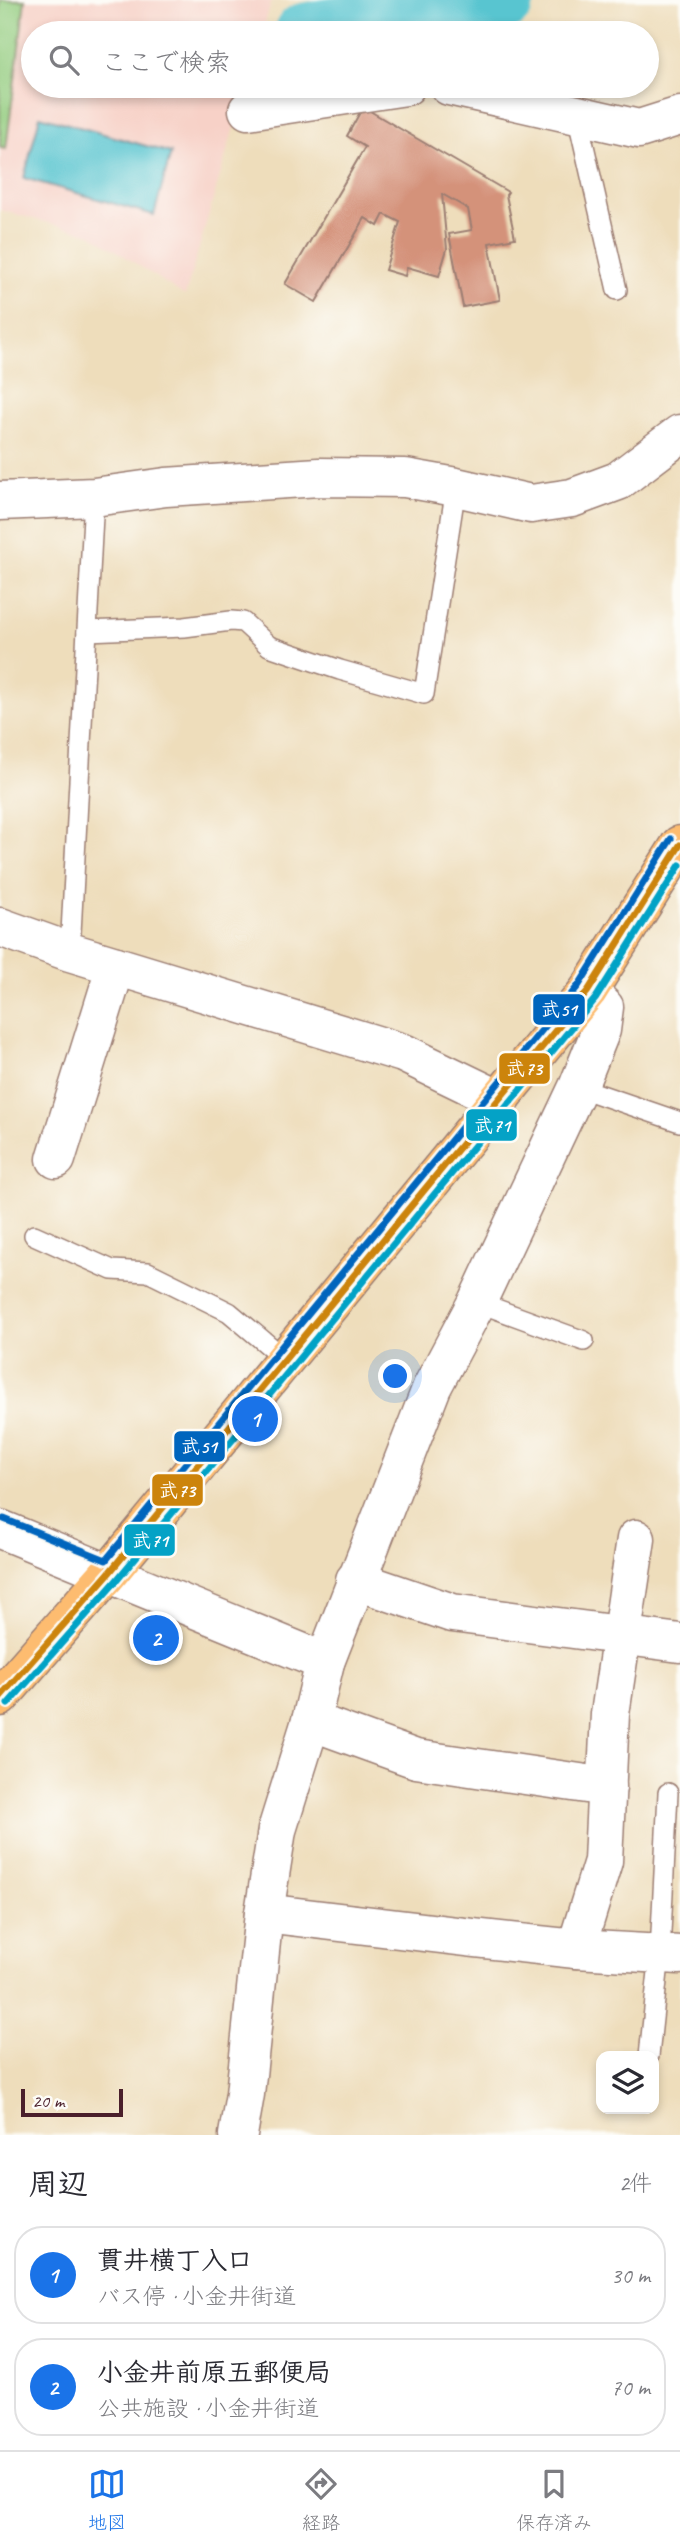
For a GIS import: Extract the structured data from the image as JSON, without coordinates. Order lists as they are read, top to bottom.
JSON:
{
  "lines": ["transit line 武51", "transit line 武73", "transit line 武71"],
  "scale_bar": "20 m",
  "page": {
    "search": "ここで検索",
    "pins": ["1", "2"],
    "scale": "20 m",
    "heading": ["周辺", "2件"],
    "list": [
      {
        "mark": "1",
        "name": "貫井横丁入口",
        "note": "バス停 · 小金井街道",
        "value": "30 m"
      },
      {
        "mark": "2",
        "name": "小金井前原五郵便局",
        "note": "公共施設 · 小金井街道",
        "value": "70 m"
      }
    ],
    "nav": ["地図", "経路", "保存済み"]
  }
}
